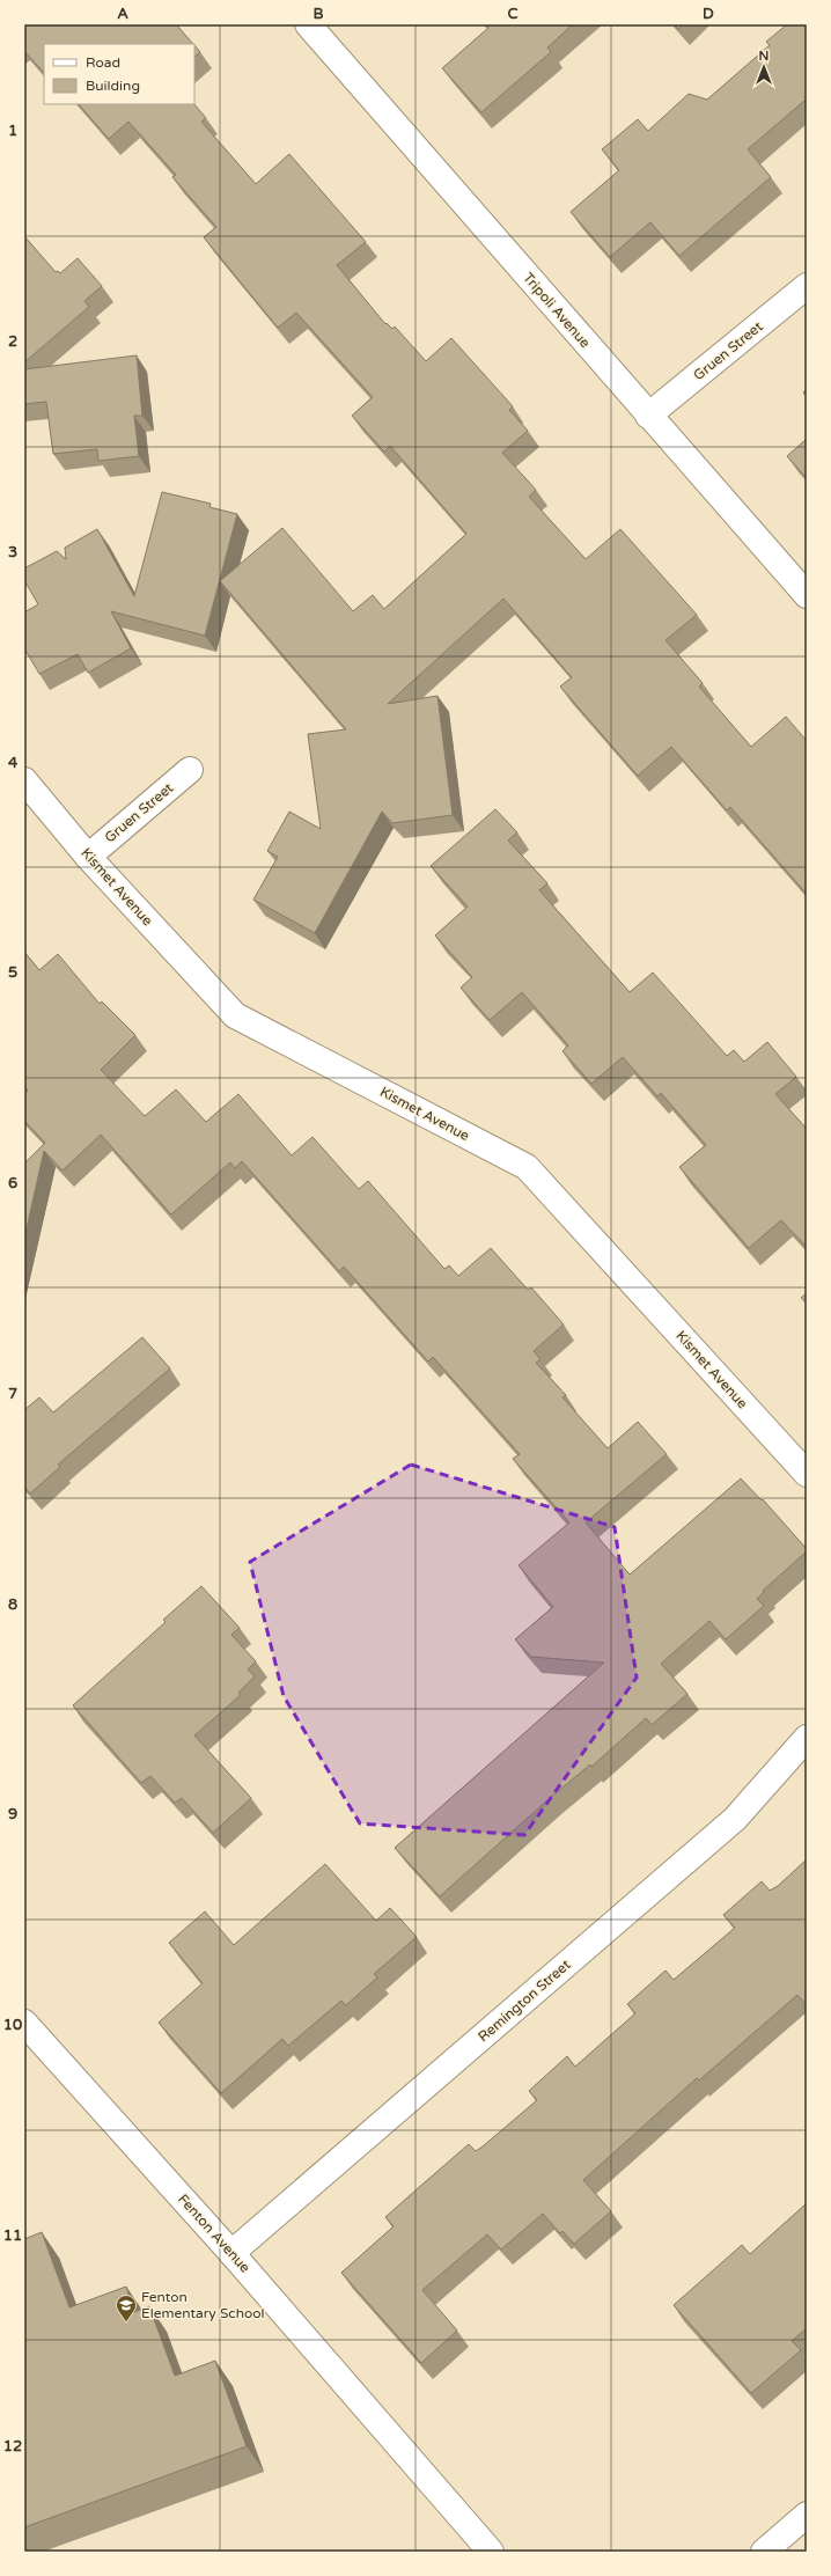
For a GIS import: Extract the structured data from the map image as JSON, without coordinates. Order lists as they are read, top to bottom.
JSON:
{
  "streets": {
    "street": [
      "Tripoli Avenue",
      "Gruen Street",
      "Kismet Avenue",
      "Remington Street",
      "Fenton Avenue"
    ]
  },
  "crossings": [
    ["Tripoli Avenue", "Gruen Street"],
    ["Gruen Street", "Kismet Avenue"],
    ["Remington Street", "Fenton Avenue"]
  ],
  "places": {
    "school or university": ["Fenton Elementary School"]
  },
  "legend": ["Road", "Building"],
  "north": "top",
  "grid": {
    "columns": [
      "A",
      "B",
      "C",
      "D"
    ],
    "rows": [
      "1",
      "2",
      "3",
      "4",
      "5",
      "6",
      "7",
      "8",
      "9",
      "10",
      "11",
      "12"
    ]
  }
}
